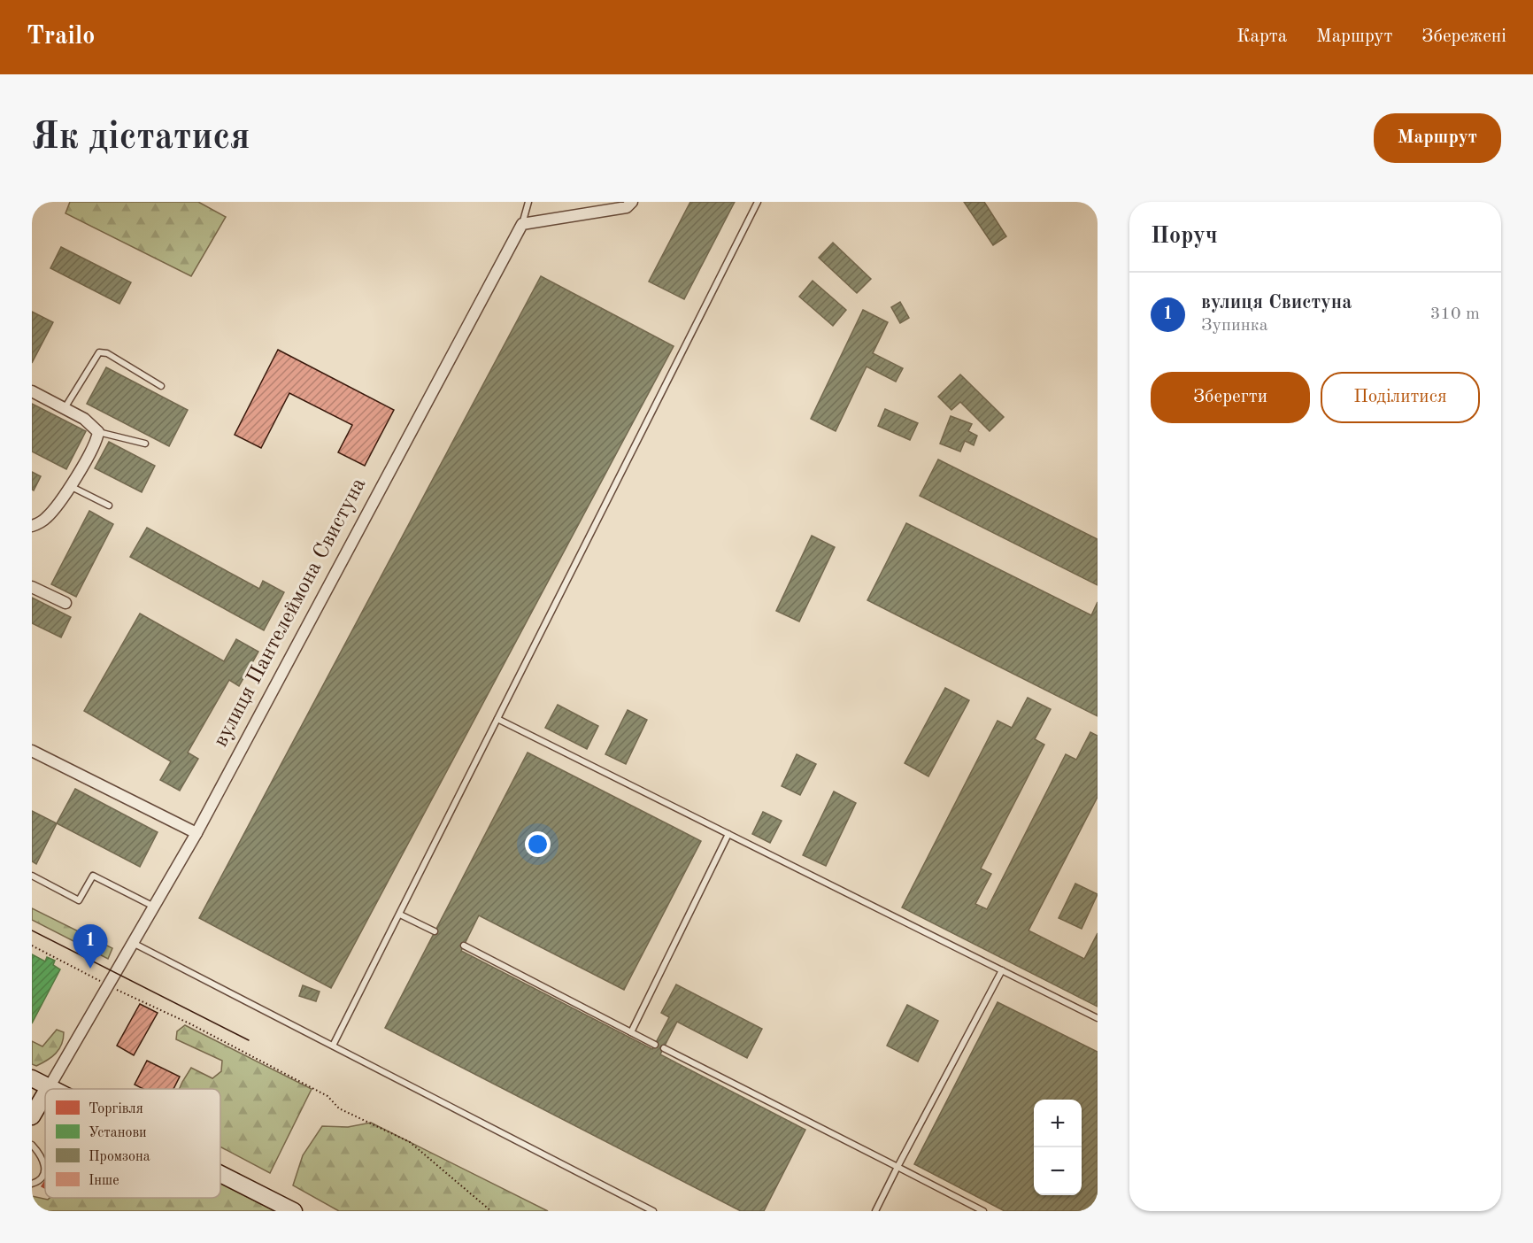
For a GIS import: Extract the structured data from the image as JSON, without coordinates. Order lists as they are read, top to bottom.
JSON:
{
  "streets": {
    "main road": ["вулиця Пантелеймона Свистуна"]
  },
  "legend": [
    "Торгівля",
    "Установи",
    "Промзона",
    "Інше"
  ],
  "page": {
    "header": "Trailo",
    "nav": ["Карта", "Маршрут", "Збережені"],
    "buttons": [
      "Маршрут",
      ["Зберегти", "Поділитися"]
    ],
    "title": "Як дістатися",
    "heading": "Поруч",
    "list": [
      {
        "mark": "1",
        "name": "вулиця Свистуна",
        "note": "Зупинка",
        "value": "310 m"
      }
    ],
    "pins": "1",
    "map_buttons": ["+", "−"]
  }
}
